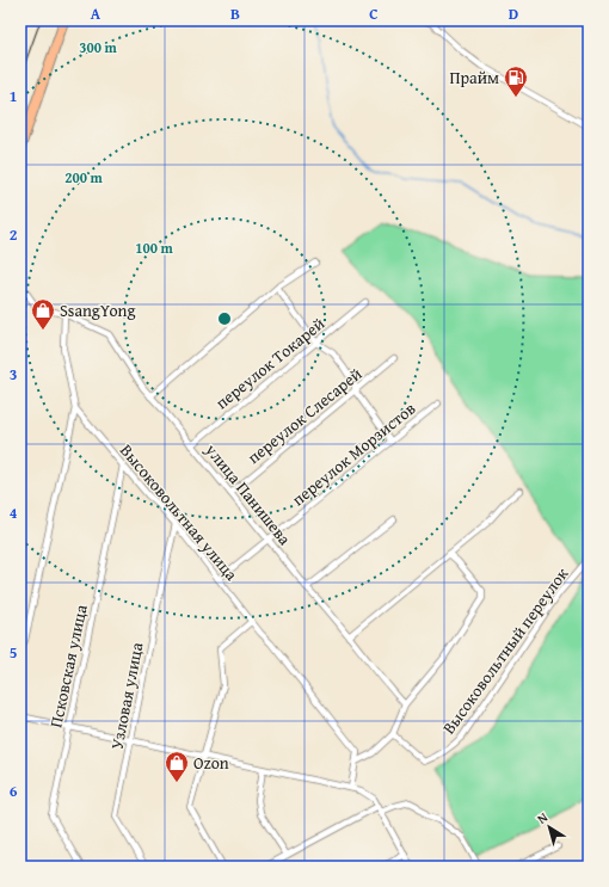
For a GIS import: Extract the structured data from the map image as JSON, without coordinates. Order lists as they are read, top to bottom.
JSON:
{
  "streets": {
    "street": [
      "переулок Токарей",
      "переулок Слесарей",
      "переулок Морзистов",
      "улица Панишева",
      "Высоковольтная улица",
      "Высоковольтный переулок",
      "Псковская улица",
      "Узловая улица"
    ]
  },
  "crossings": [
    ["переулок Токарей", "улица Панишева"],
    ["переулок Слесарей", "улица Панишева"],
    ["переулок Морзистов", "улица Панишева"],
    ["переулок Морзистов", "Высоковольтная улица"],
    ["улица Панишева", "Высоковольтная улица"],
    ["Высоковольтная улица", "Псковская улица"],
    ["Высоковольтная улица", "Узловая улица"]
  ],
  "places": {
    "fuel station": ["Прайм"],
    "shop": ["SsangYong", "Ozon"]
  },
  "north": "top left",
  "grid": {
    "columns": [
      "A",
      "B",
      "C",
      "D"
    ],
    "rows": [
      "1",
      "2",
      "3",
      "4",
      "5",
      "6"
    ]
  },
  "rings": ["300 m", "200 m", "100 m"]
}
